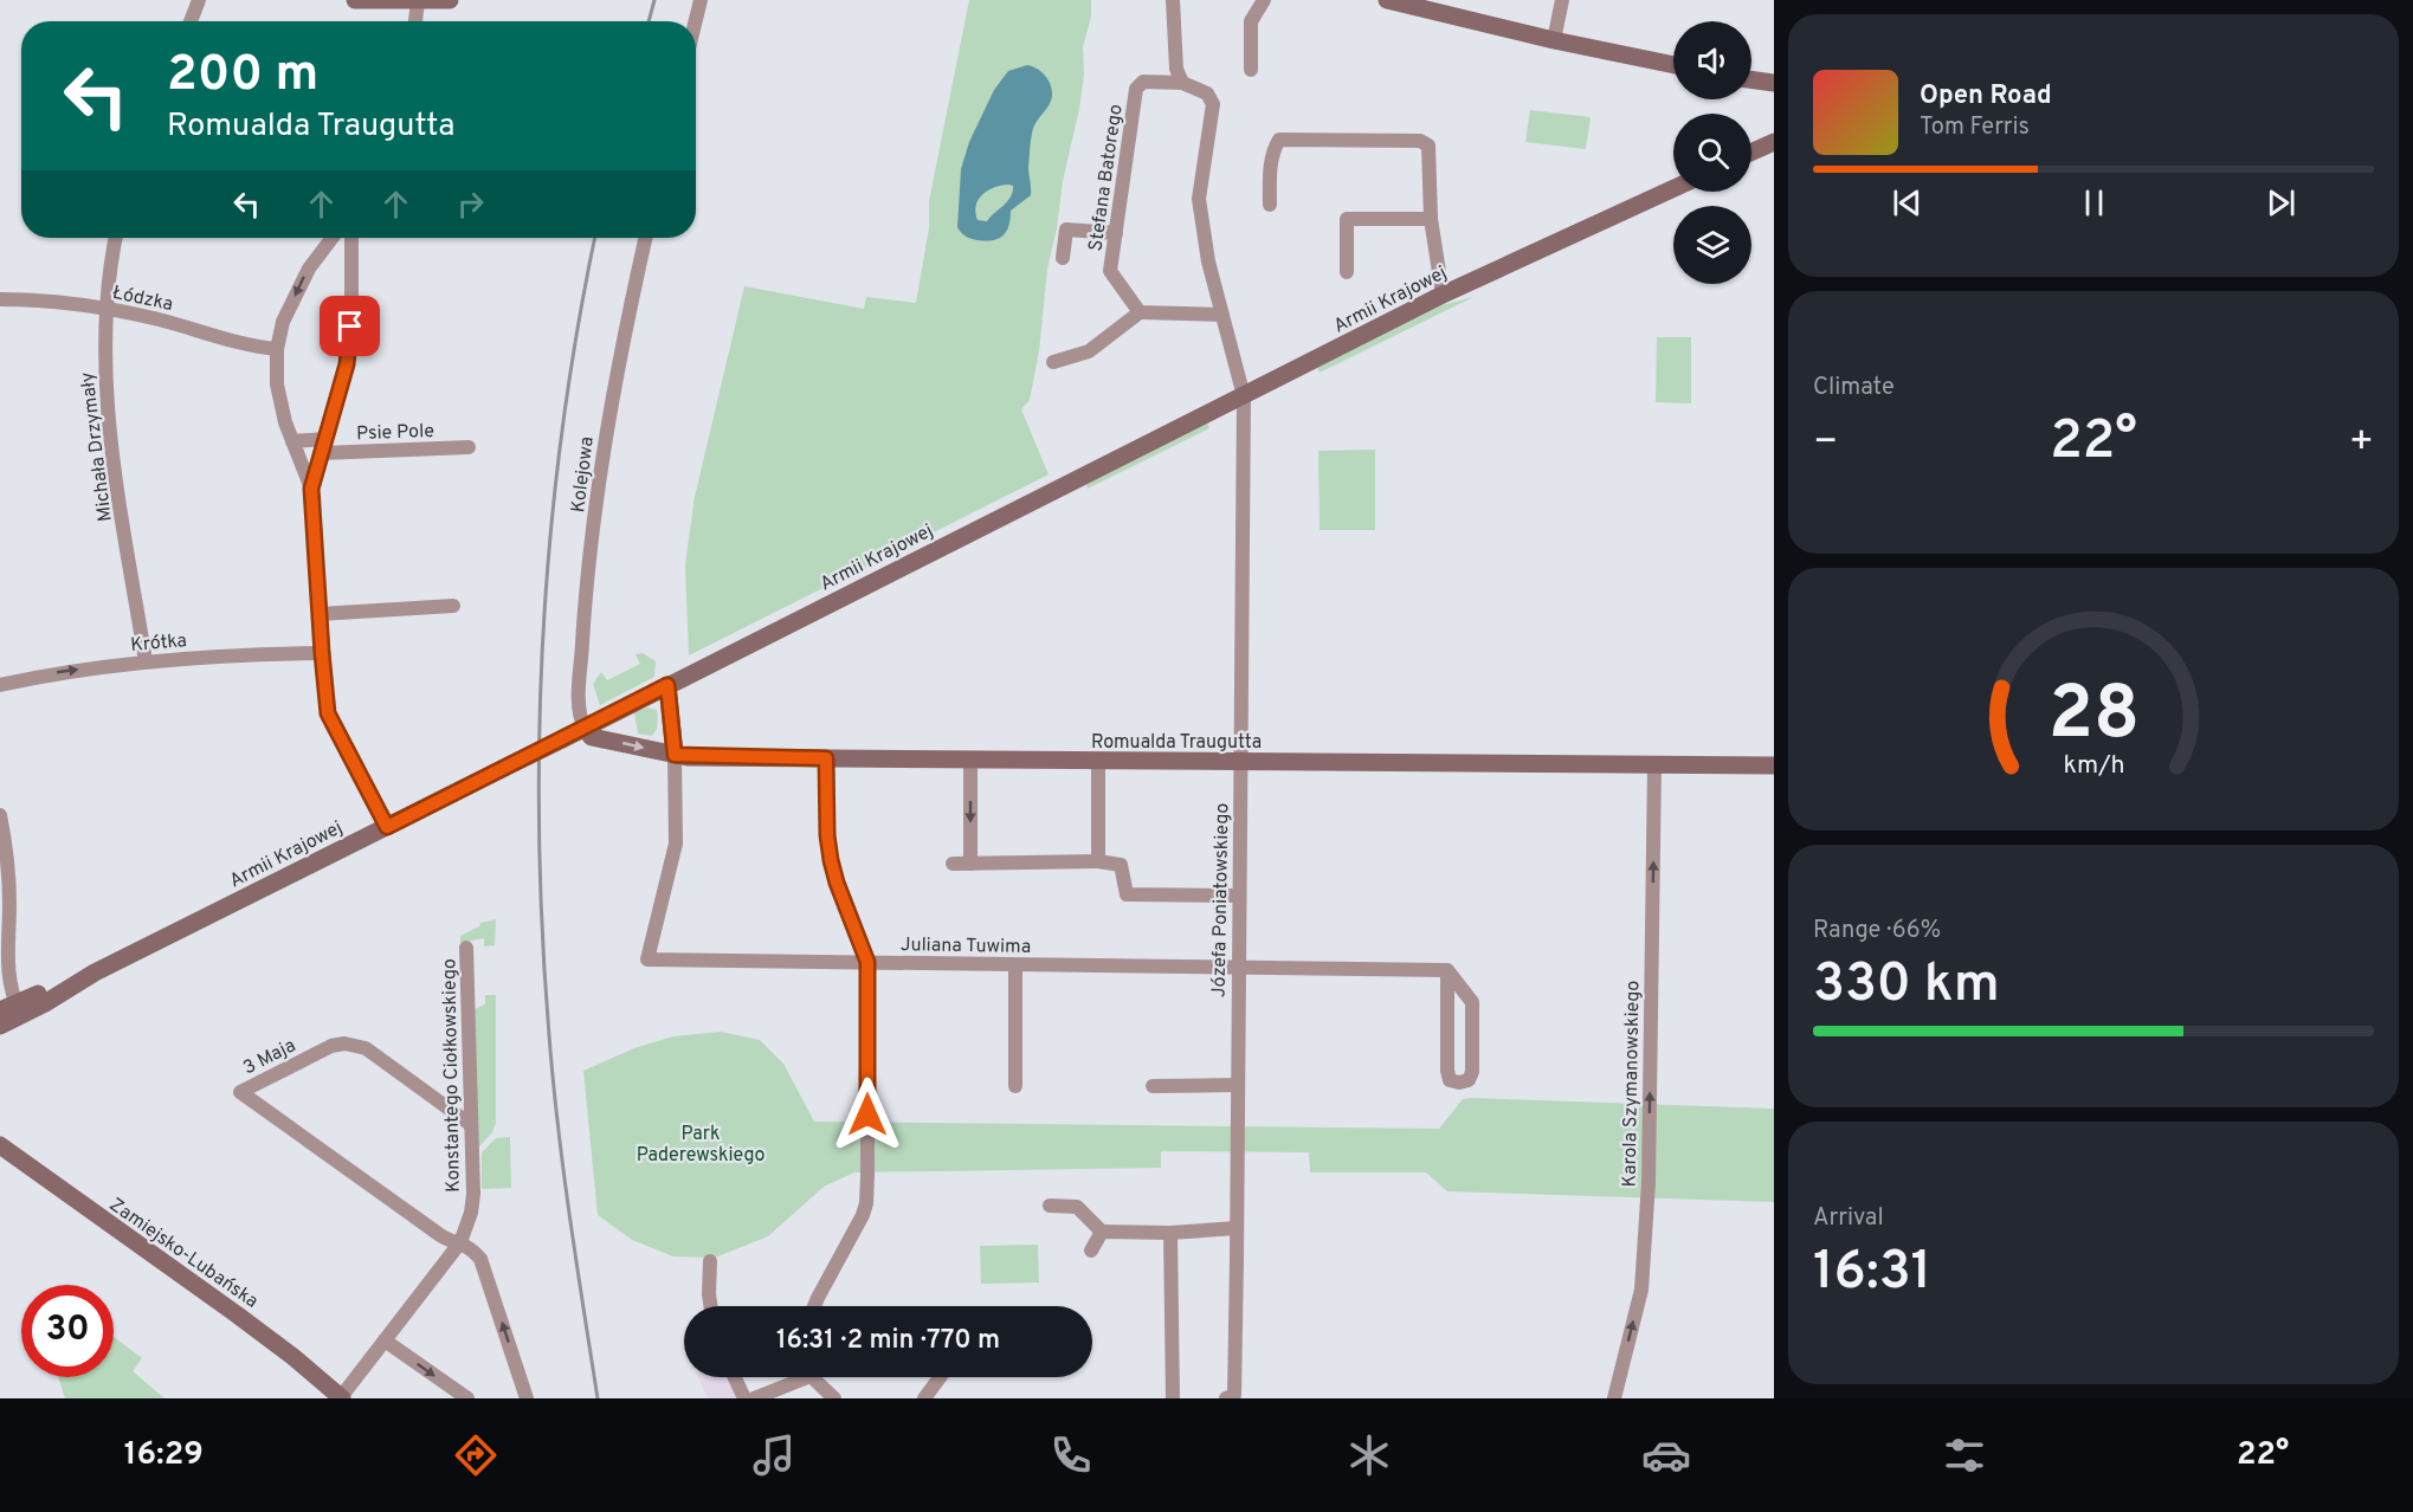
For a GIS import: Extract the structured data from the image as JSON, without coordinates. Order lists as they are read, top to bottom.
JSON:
{
  "streets": {
    "main road": ["Armii Krajowej", "Romualda Traugutta", "Zamiejsko-Lubańska"],
    "street": [
      "Stefana Batorego",
      "Łódzka",
      "Psie Pole",
      "Michała Drzymały",
      "Kolejowa",
      "Krótka",
      "Józefa Poniatowskiego",
      "Juliana Tuwima",
      "3 Maja",
      "Konstantego Ciołkowskiego",
      "Karola Szymanowskiego"
    ]
  },
  "crossings": [
    ["Łódzka", "Michała Drzymały"],
    ["Armii Krajowej", "Kolejowa"],
    ["Armii Krajowej", "Romualda Traugutta"],
    ["Armii Krajowej", "Józefa Poniatowskiego"],
    ["Michała Drzymały", "Krótka"],
    ["Kolejowa", "Romualda Traugutta"],
    ["Romualda Traugutta", "Józefa Poniatowskiego"],
    ["Romualda Traugutta", "Juliana Tuwima"],
    ["Romualda Traugutta", "Karola Szymanowskiego"],
    ["Józefa Poniatowskiego", "Juliana Tuwima"],
    ["3 Maja", "Konstantego Ciołkowskiego"],
    ["Konstantego Ciołkowskiego", "Zamiejsko-Lubańska"]
  ],
  "one_way": ["Krótka", "Karola Szymanowskiego"],
  "parks": ["Park Paderewskiego"],
  "page": {
    "turn": ["200 m", "Romualda Traugutta"],
    "song": ["Open Road", "Tom Ferris"],
    "tile": [
      "Climate",
      ["Range · 66%", "330 km"],
      ["Arrival", "16:31"]
    ],
    "heat": ["−", "22°", "+"],
    "limit": "30",
    "trip": "16:31 · 2 min · 770 m",
    "tabs": ["16:29", "22°"],
    "gauge": ["28", "km/h"]
  }
}
